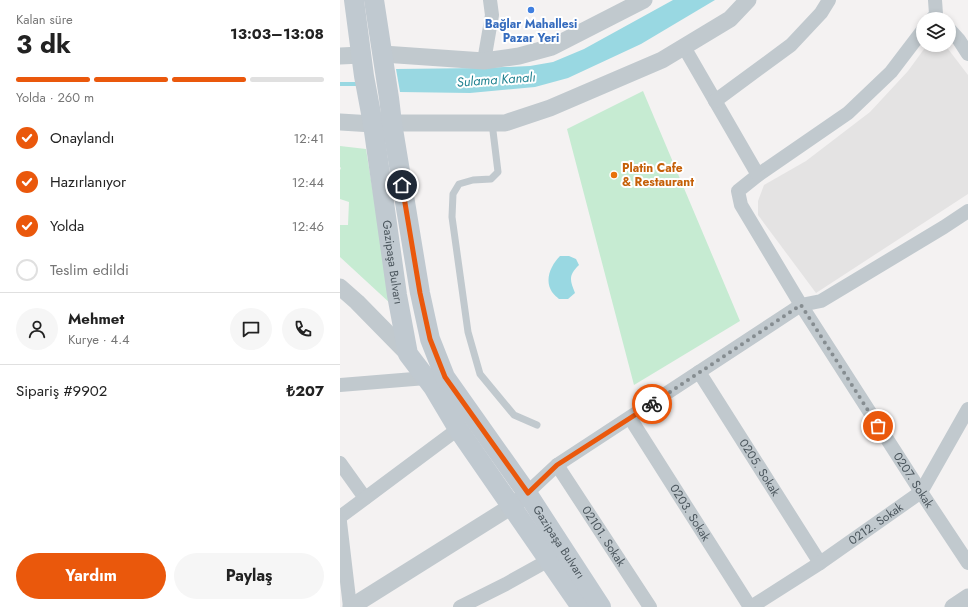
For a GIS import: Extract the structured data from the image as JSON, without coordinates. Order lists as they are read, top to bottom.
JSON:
{
  "streets": {
    "main road": ["Gazipaşa Bulvarı"],
    "street": [
      "0205. Sokak",
      "0207. Sokak",
      "0203. Sokak",
      "0212. Sokak",
      "02101. Sokak"
    ]
  },
  "crossings": [
    ["0205. Sokak", "0212. Sokak"],
    ["0207. Sokak", "0212. Sokak"],
    ["0203. Sokak", "0212. Sokak"]
  ],
  "water": ["Sulama Kanalı"],
  "places": ["Bağlar Mahallesi Pazar Yeri", "Platin Cafe & Restaurant"],
  "page": {
    "heading": ["3 dk", "Kalan süre", "13:03–13:08"],
    "panel": [
      "Mehmet",
      "Kurye · 4.4",
      "Sipariş #9902",
      "₺207"
    ],
    "bar": "Yolda · 260 m",
    "list": [
      ["Onaylandı", "12:41"],
      ["Hazırlanıyor", "12:44"],
      ["Yolda", "12:46"],
      "Teslim edildi"
    ],
    "buttons": ["Yardım", "Paylaş"]
  }
}
